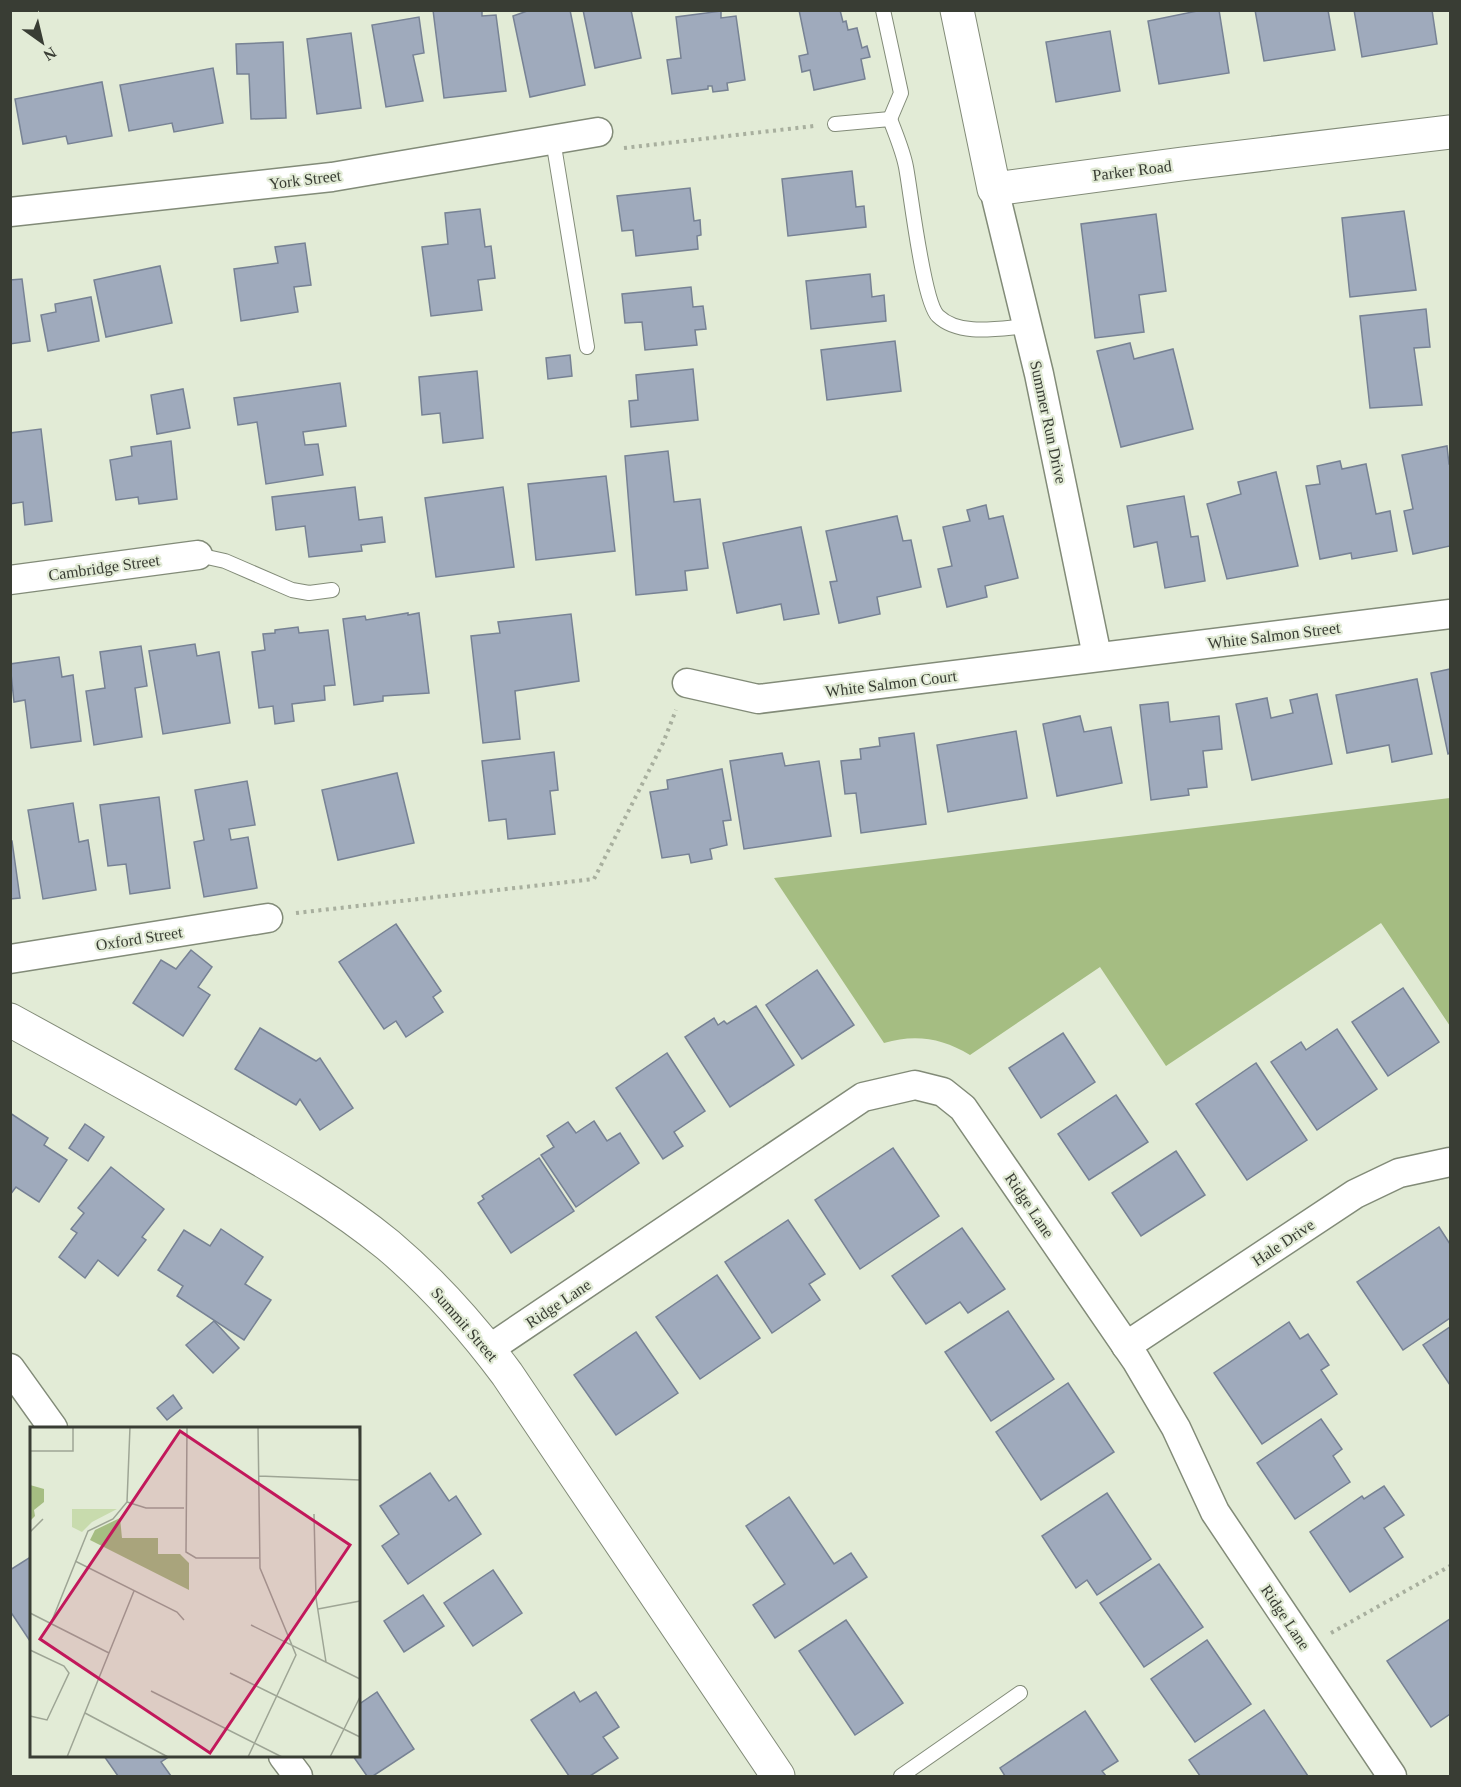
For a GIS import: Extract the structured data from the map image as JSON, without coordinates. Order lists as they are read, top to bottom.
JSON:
{
  "streets": {
    "main road": ["Parker Road", "Summit Street"],
    "street": [
      "York Street",
      "Summer Run Drive",
      "Cambridge Street",
      "White Salmon Street",
      "White Salmon Court",
      "Oxford Street",
      "Ridge Lane",
      "Hale Drive"
    ]
  },
  "crossings": [
    ["Parker Road", "Summer Run Drive"],
    ["Summer Run Drive", "White Salmon Street"],
    ["Summer Run Drive", "White Salmon Court"],
    ["White Salmon Street", "White Salmon Court"],
    ["Ridge Lane", "Hale Drive"],
    ["Ridge Lane", "Summit Street"]
  ],
  "north": "bottom right"
}
